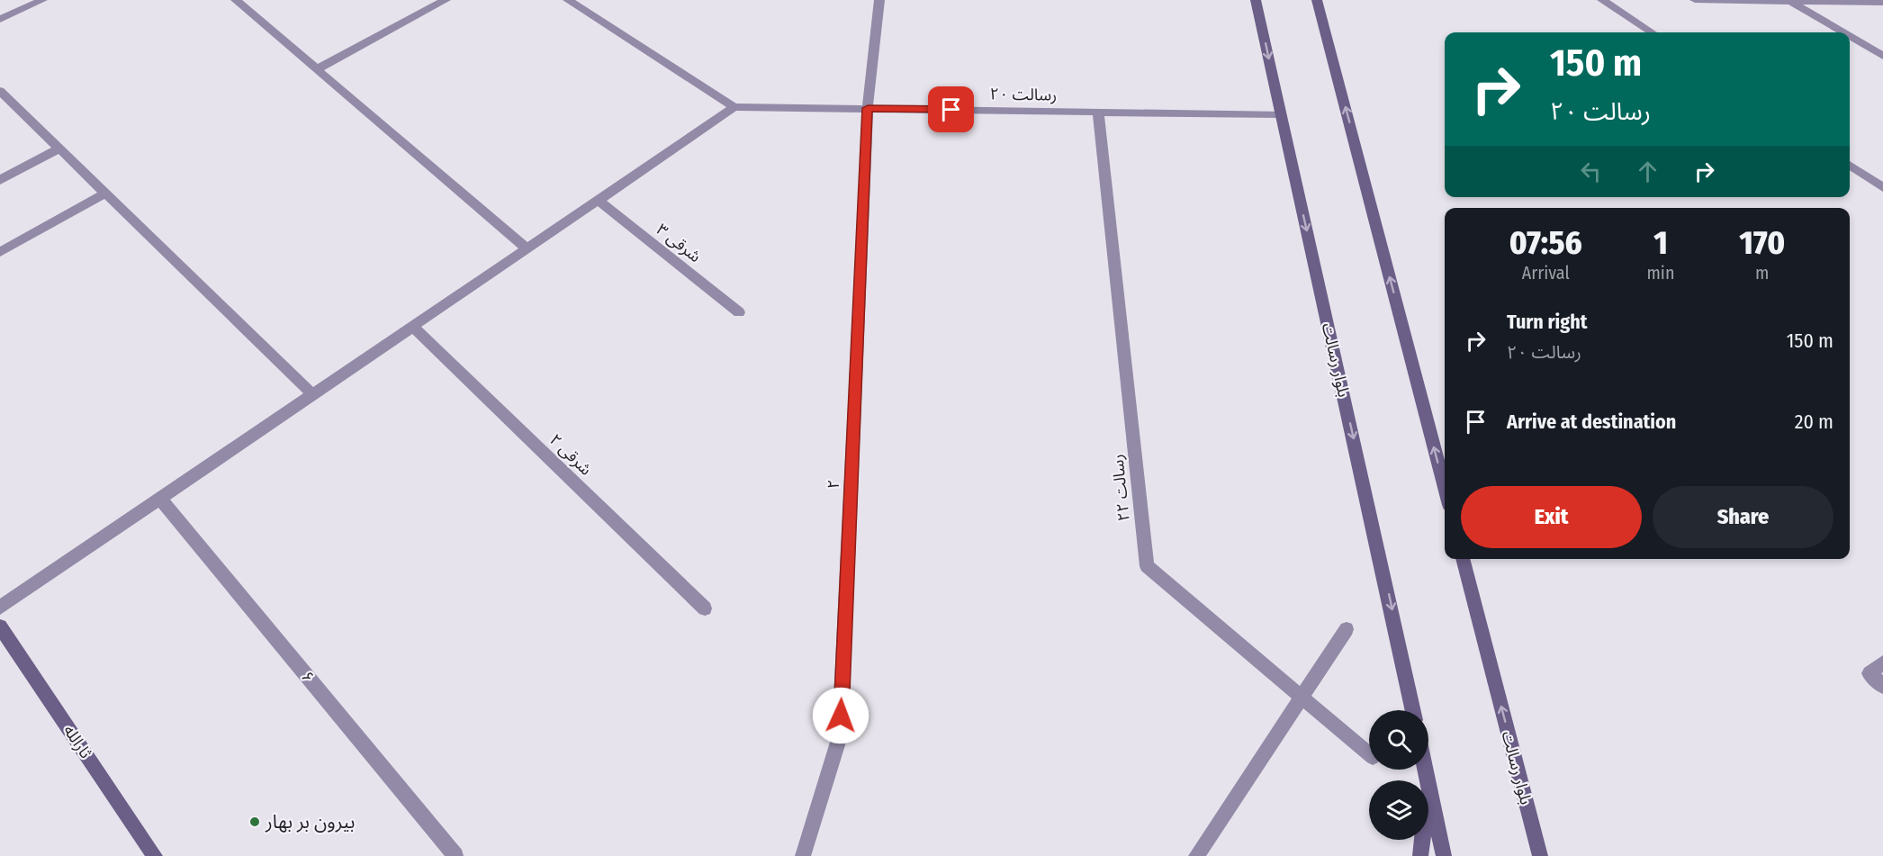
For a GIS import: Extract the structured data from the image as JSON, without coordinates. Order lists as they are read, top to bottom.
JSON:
{
  "streets": {
    "main road": ["بلوار رسالت", "ثارالله"],
    "street": [
      "رسالت ۲۰",
      "۳ شرقی",
      "۲ شرقی",
      "۲",
      "رسالت ۲۲",
      "۶"
    ]
  },
  "crossings": [
    ["رسالت ۲۰", "بلوار رسالت"],
    ["رسالت ۲۰", "۲"],
    ["رسالت ۲۰", "رسالت ۲۲"]
  ],
  "places": ["بیرون بر بهار"],
  "page": {
    "turn": ["150 m", "رسالت ۲۰"],
    "eta": [
      "07:56",
      "Arrival",
      "1",
      "min",
      "170",
      "m"
    ],
    "list": [
      {
        "name": "Turn right",
        "note": "رسالت ۲۰",
        "value": "150 m"
      },
      {
        "name": "Arrive at destination",
        "value": "20 m"
      }
    ],
    "buttons": ["Exit", "Share"]
  }
}
